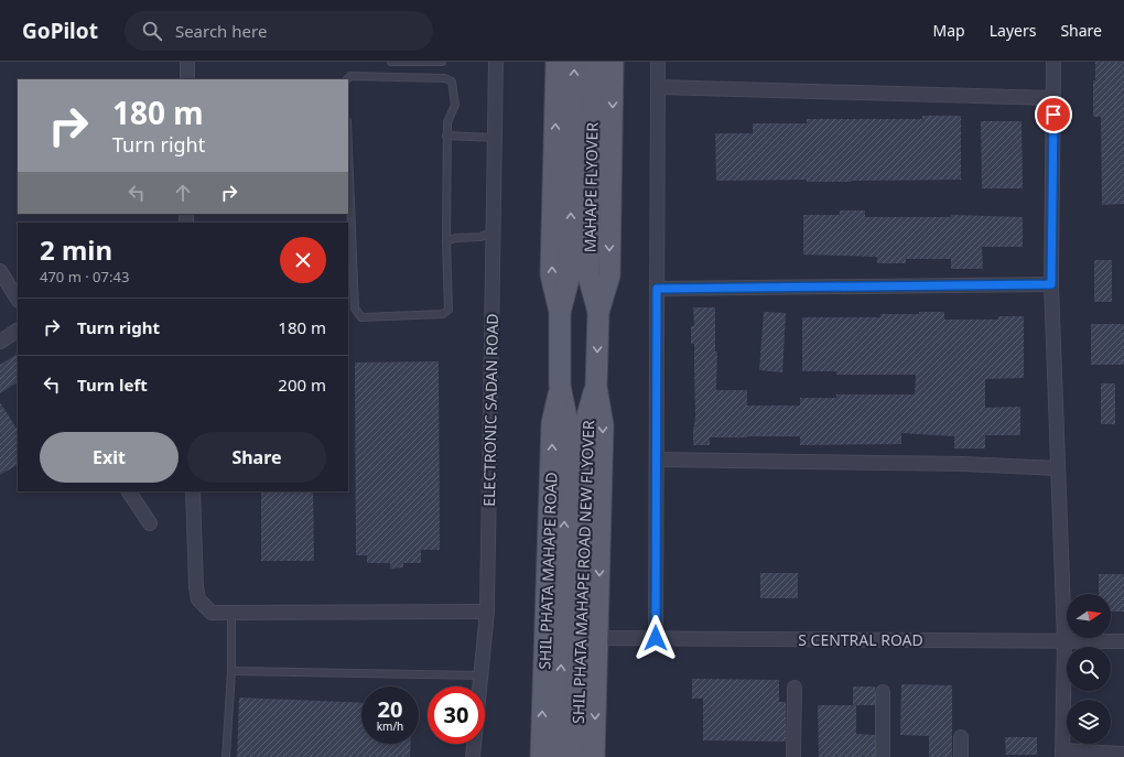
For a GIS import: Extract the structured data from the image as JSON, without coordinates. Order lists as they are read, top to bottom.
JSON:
{
  "streets": {
    "main road": ["MAHAPE FLYOVER", "SHIL PHATA MAHAPE ROAD", "SHIL PHATA MAHAPE ROAD NEW FLYOVER"],
    "street": ["ELECTRONIC SADAN ROAD", "S CENTRAL ROAD"]
  },
  "crossings": [
    ["SHIL PHATA MAHAPE ROAD", "SHIL PHATA MAHAPE ROAD NEW FLYOVER"]
  ],
  "north": "right",
  "page": {
    "header": "GoPilot",
    "search": "Search here",
    "nav": ["Map", "Layers", "Share"],
    "turn": ["180 m", "Turn right"],
    "heading": ["2 min", "470 m · 07:43"],
    "list": [
      {
        "name": "Turn right",
        "value": "180 m"
      },
      {
        "name": "Turn left",
        "value": "200 m"
      }
    ],
    "buttons": ["Exit", "Share"],
    "speed": "20 km/h",
    "limit": "30"
  }
}
